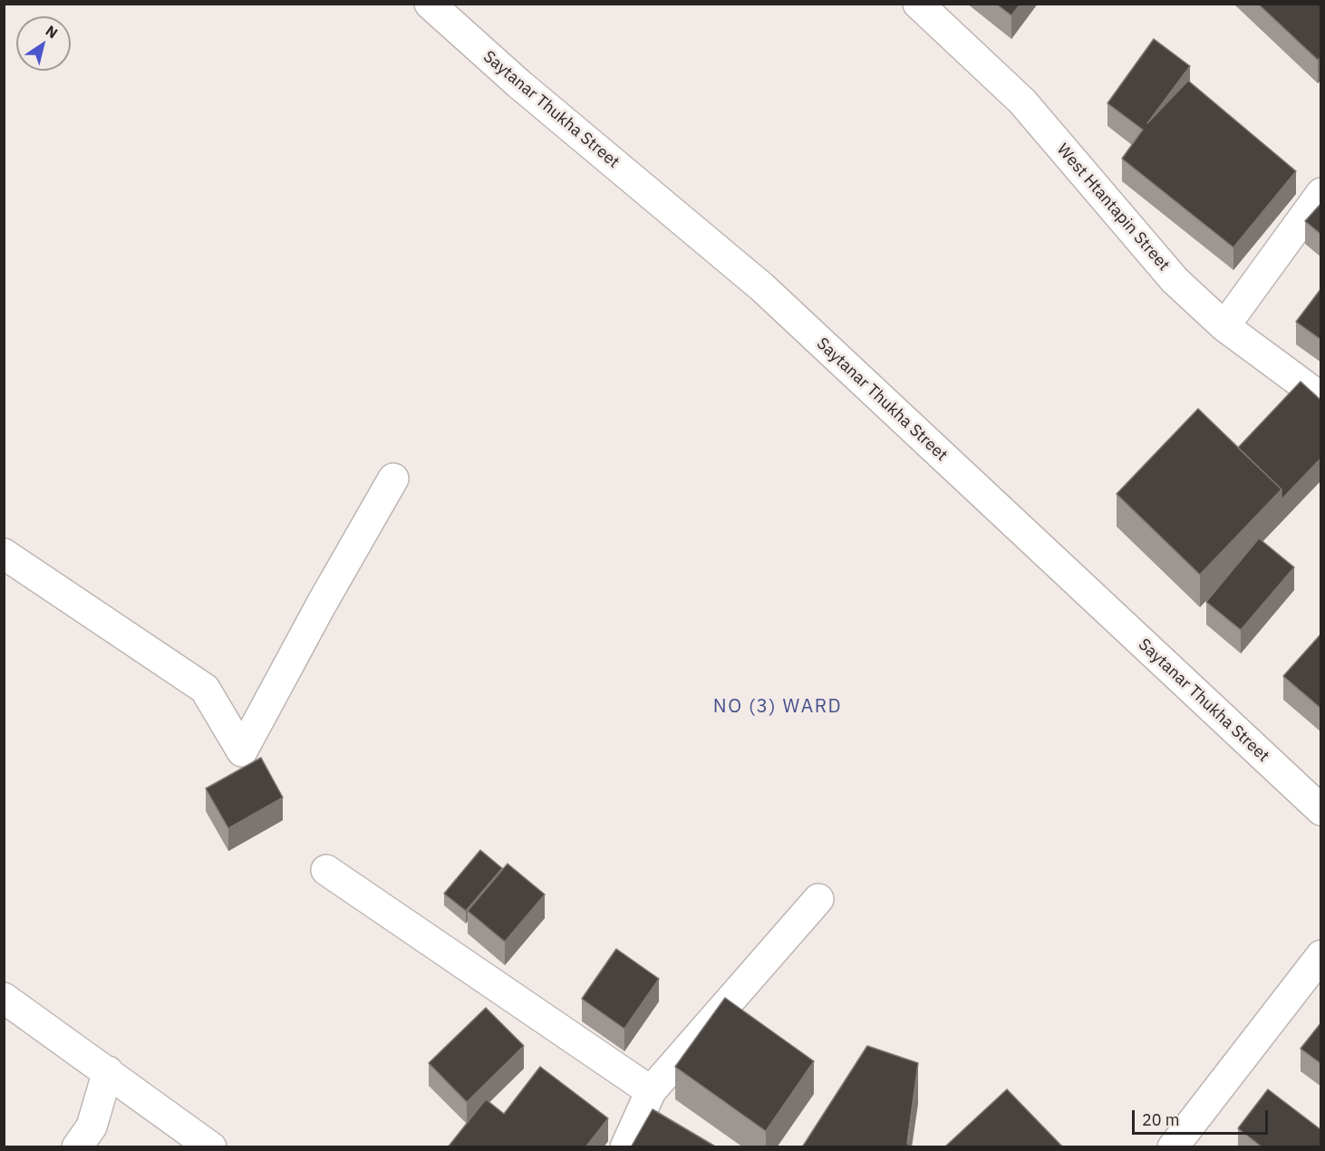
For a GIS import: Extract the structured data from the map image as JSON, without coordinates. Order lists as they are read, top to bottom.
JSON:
{
  "streets": {
    "street": ["Saytanar Thukha Street", "West Htantapin Street"]
  },
  "districts": ["NO (3) WARD"],
  "scale_bar": "20 m",
  "north": "top right"
}
